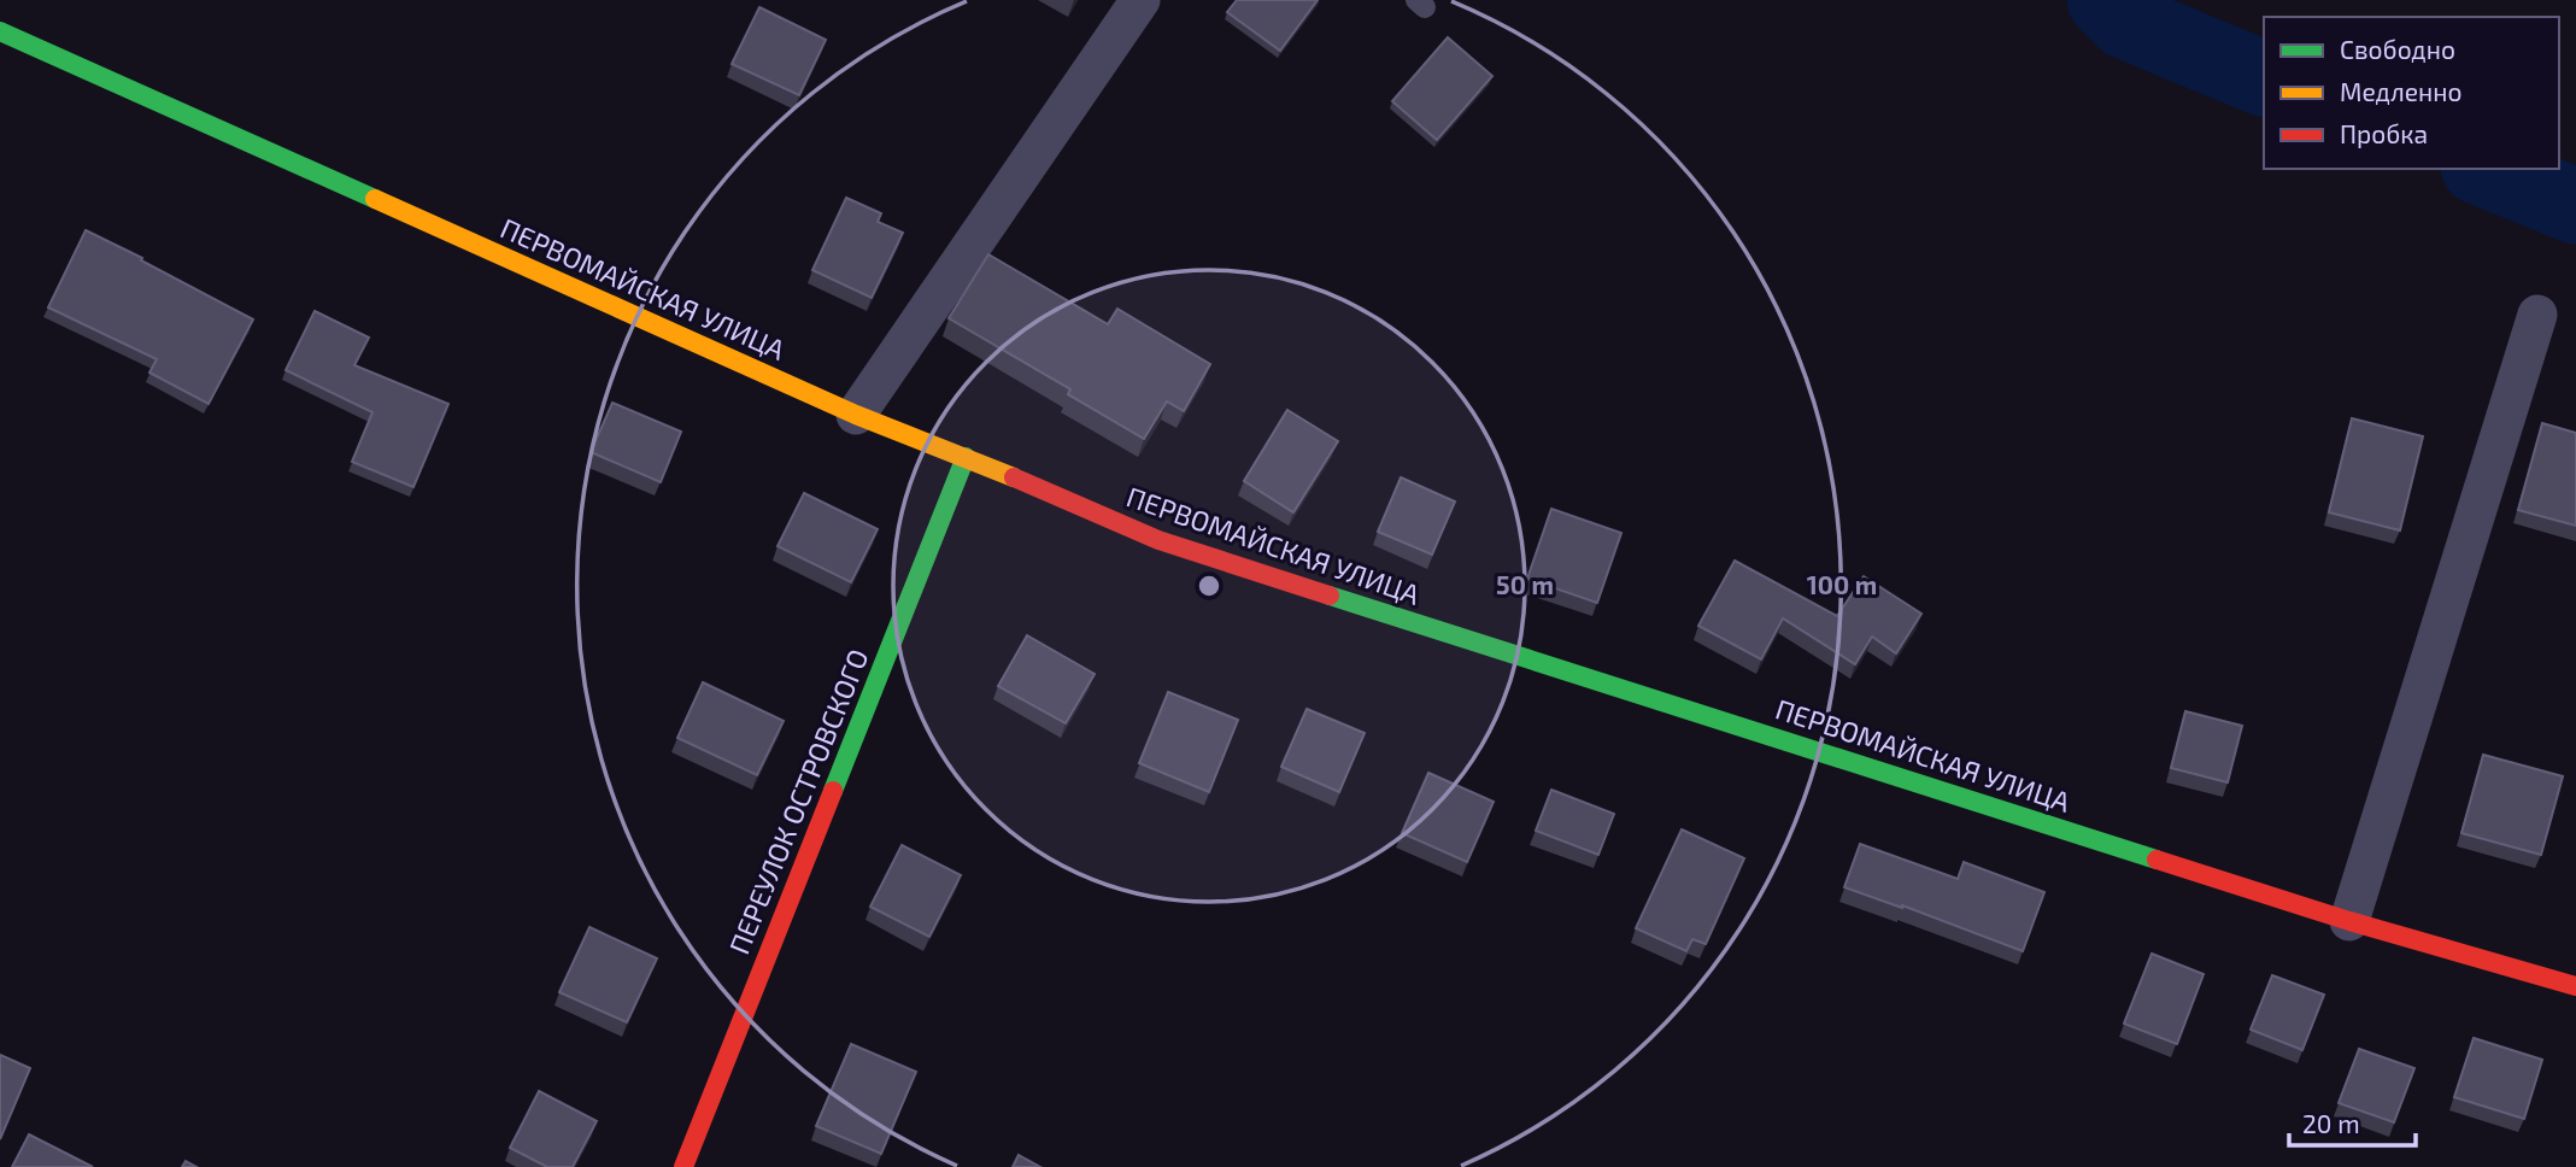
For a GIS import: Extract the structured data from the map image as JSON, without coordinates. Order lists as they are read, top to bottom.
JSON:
{
  "streets": {
    "street": ["ПЕРВОМАЙСКАЯ УЛИЦА", "ПЕРЕУЛОК ОСТРОВСКОГО"]
  },
  "crossings": [
    ["ПЕРВОМАЙСКАЯ УЛИЦА", "ПЕРЕУЛОК ОСТРОВСКОГО"]
  ],
  "legend": ["Свободно", "Медленно", "Пробка"],
  "scale_bar": "20 m",
  "rings": ["50 m", "100 m"]
}
